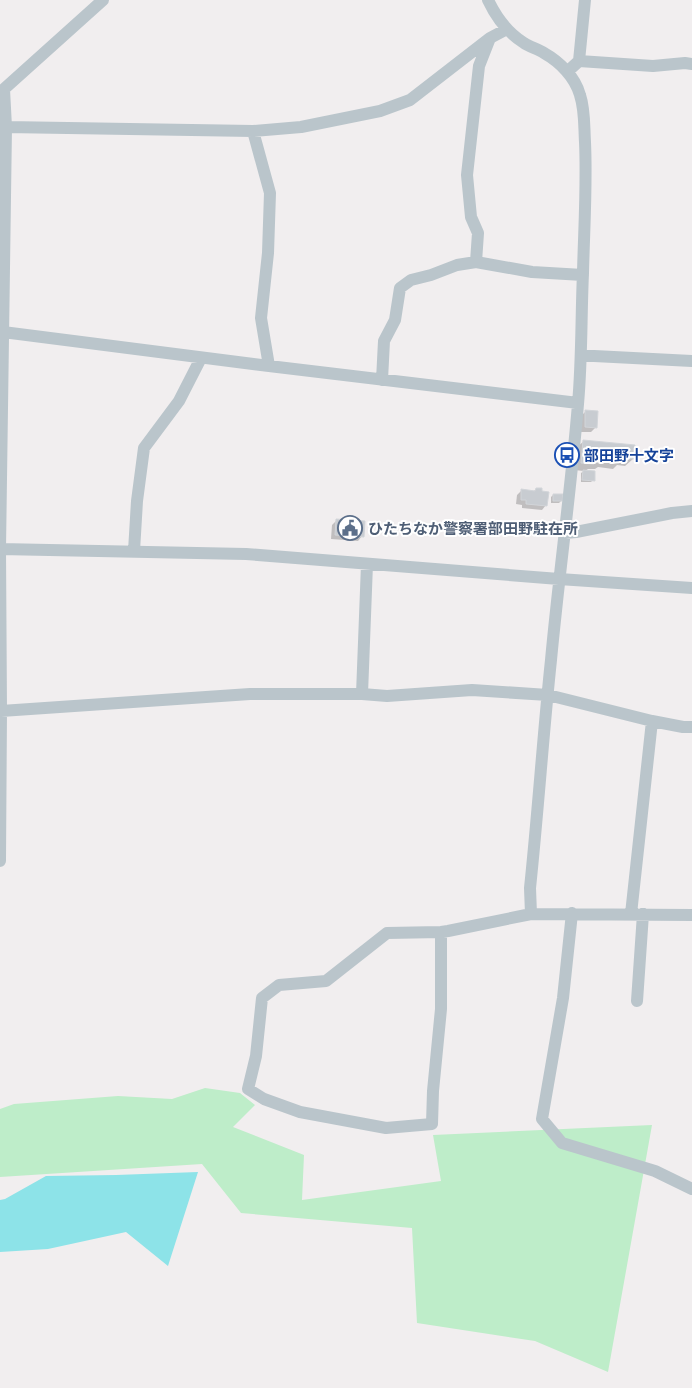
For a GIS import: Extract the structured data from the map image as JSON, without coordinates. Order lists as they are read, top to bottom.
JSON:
{
  "places": {
    "bus stop": ["部田野十文字"],
    "public building": ["ひたちなか警察署部田野駐在所"]
  }
}
